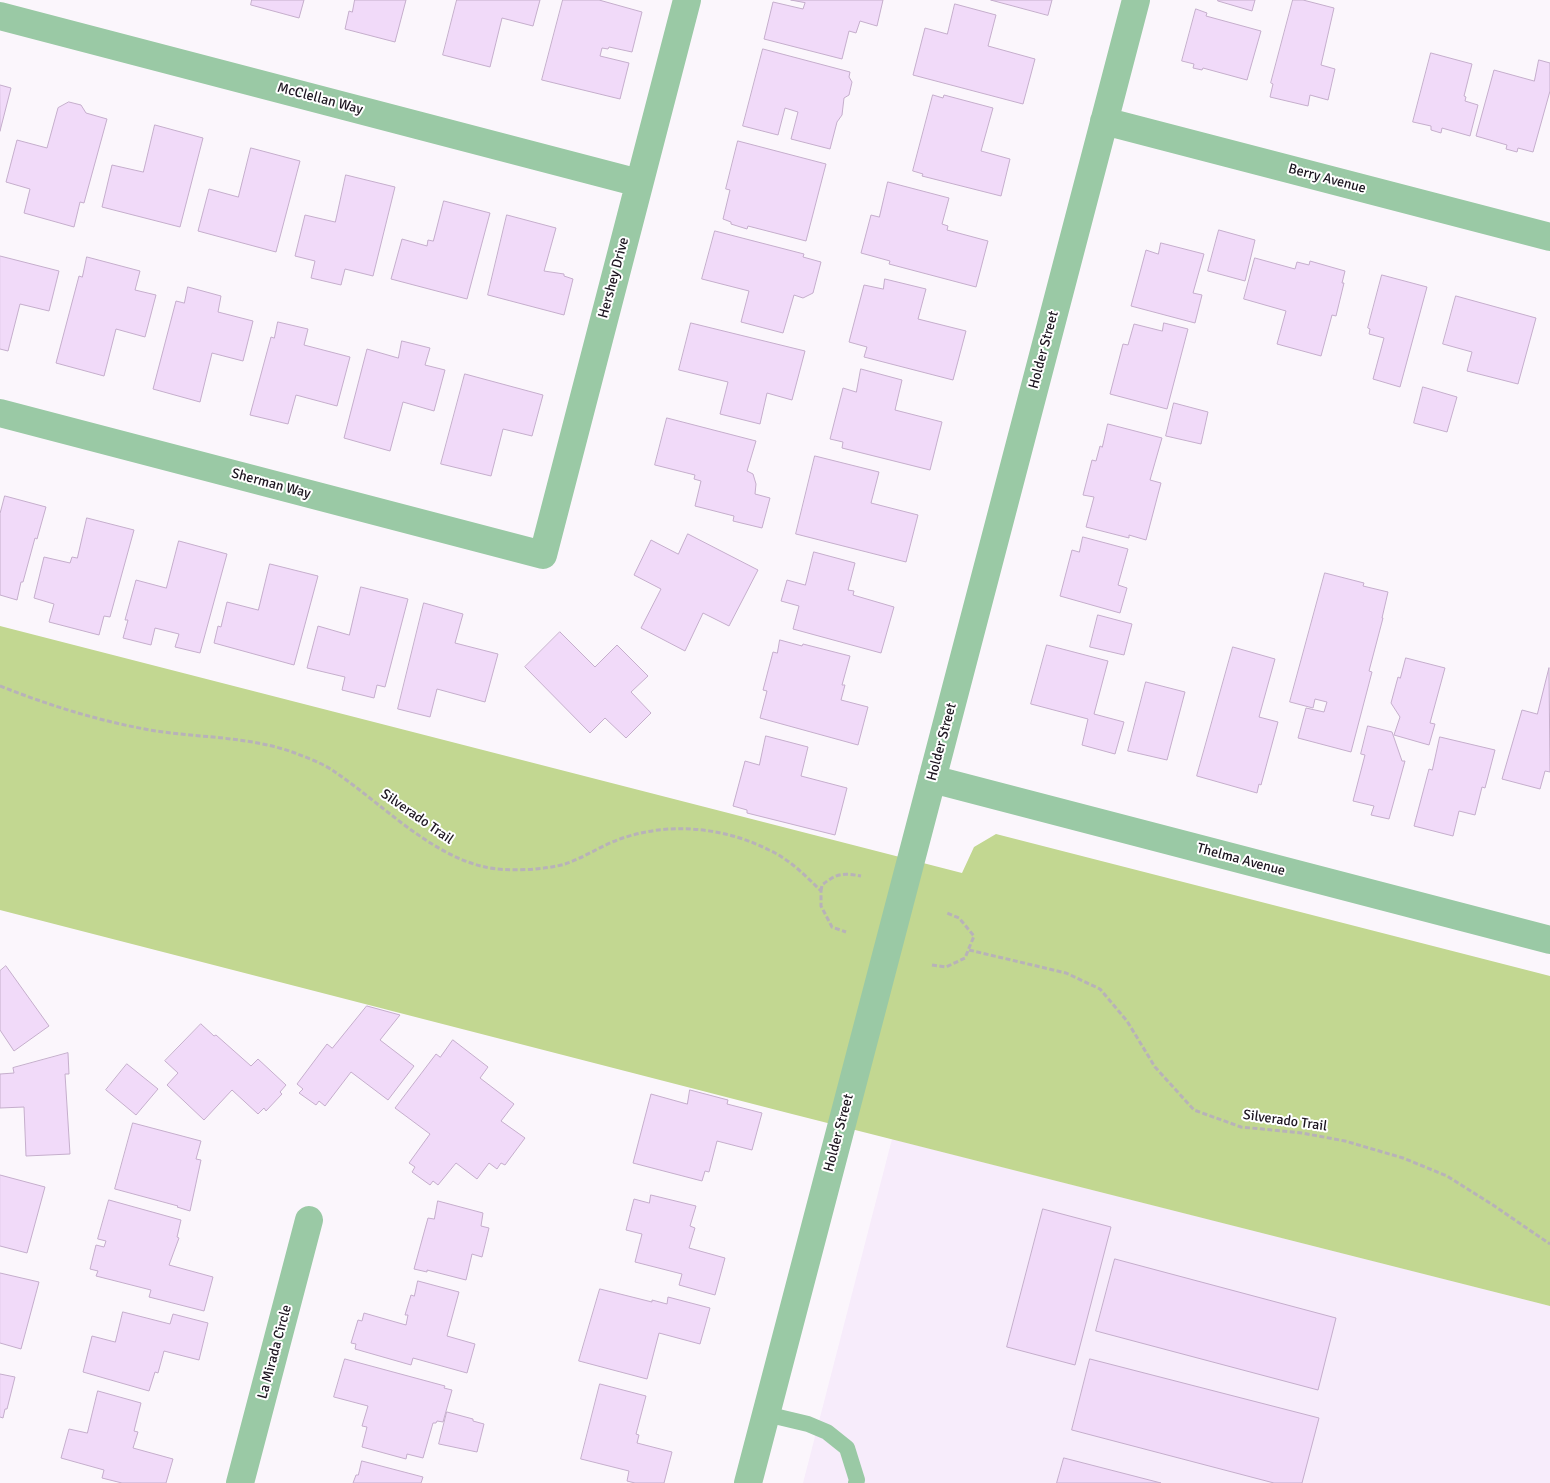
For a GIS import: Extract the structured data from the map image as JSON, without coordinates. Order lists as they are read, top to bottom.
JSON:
{
  "streets": {
    "street": [
      "McClellan Way",
      "Berry Avenue",
      "Hershey Drive",
      "Holder Street",
      "Sherman Way",
      "Thelma Avenue",
      "La Mirada Circle"
    ],
    "path": ["Silverado Trail"]
  },
  "crossings": [
    ["McClellan Way", "Hershey Drive"],
    ["Berry Avenue", "Holder Street"],
    ["Hershey Drive", "Sherman Way"],
    ["Holder Street", "Thelma Avenue"]
  ]
}
